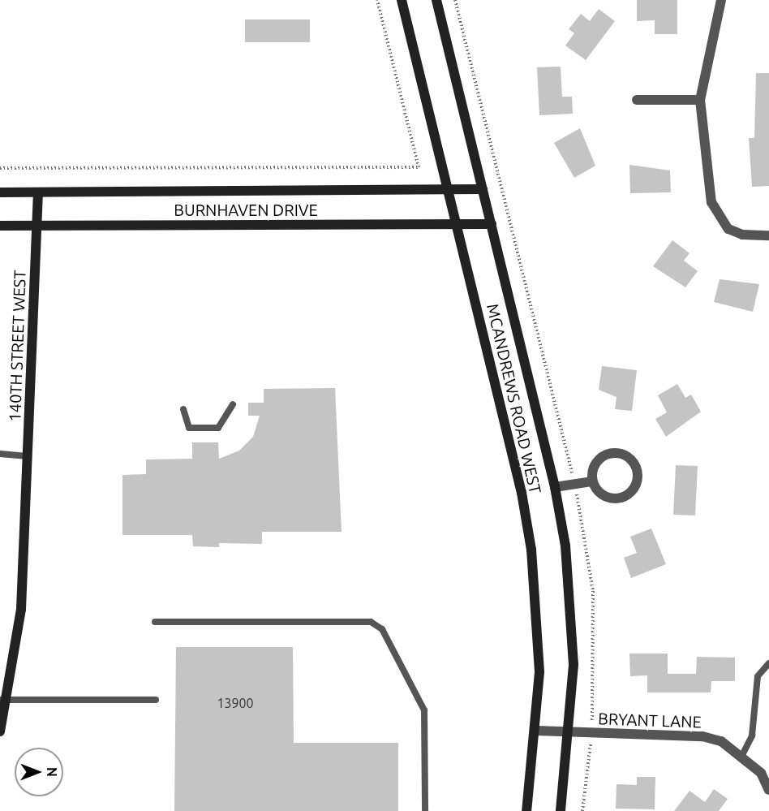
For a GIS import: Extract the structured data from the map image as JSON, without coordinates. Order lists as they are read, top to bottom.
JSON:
{
  "streets": {
    "main road": ["BURNHAVEN DRIVE", "140TH STREET WEST", "MCANDREWS ROAD WEST"],
    "street": ["BRYANT LANE"]
  },
  "crossings": [
    ["BURNHAVEN DRIVE", "140TH STREET WEST"],
    ["BURNHAVEN DRIVE", "MCANDREWS ROAD WEST"],
    ["MCANDREWS ROAD WEST", "BRYANT LANE"]
  ],
  "house_numbers": ["13900"],
  "north": "right"
}
